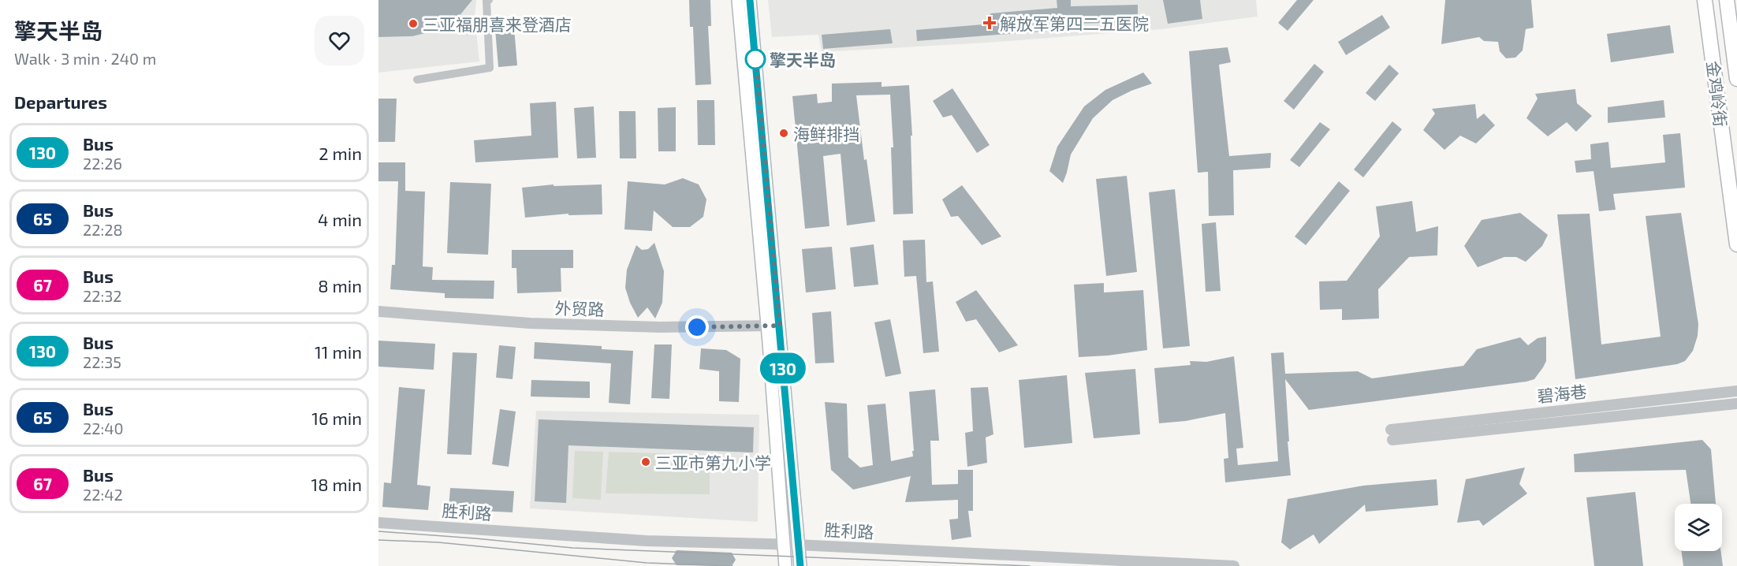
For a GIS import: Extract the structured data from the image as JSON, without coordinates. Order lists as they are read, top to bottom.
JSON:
{
  "streets": {
    "main road": ["金鸡岭街"],
    "street": ["外贸路", "碧海巷", "胜利路"]
  },
  "places": {
    "health": ["解放军第四二五医院"],
    "other": [
      "三亚福朋喜来登酒店",
      "擎天半岛",
      "海鲜排挡",
      "三亚市第九小学"
    ]
  },
  "lines": ["bus line 130"],
  "page": {
    "heading": [
      ["擎天半岛", "Walk · 3 min · 240 m"],
      "Departures"
    ],
    "on_map": "130",
    "list": [
      {
        "mark": "130",
        "name": "Bus",
        "note": "22:26",
        "value": "2 min"
      },
      {
        "mark": "65",
        "name": "Bus",
        "note": "22:28",
        "value": "4 min"
      },
      {
        "mark": "67",
        "name": "Bus",
        "note": "22:32",
        "value": "8 min"
      },
      {
        "mark": "130",
        "name": "Bus",
        "note": "22:35",
        "value": "11 min"
      },
      {
        "mark": "65",
        "name": "Bus",
        "note": "22:40",
        "value": "16 min"
      },
      {
        "mark": "67",
        "name": "Bus",
        "note": "22:42",
        "value": "18 min"
      }
    ]
  }
}
